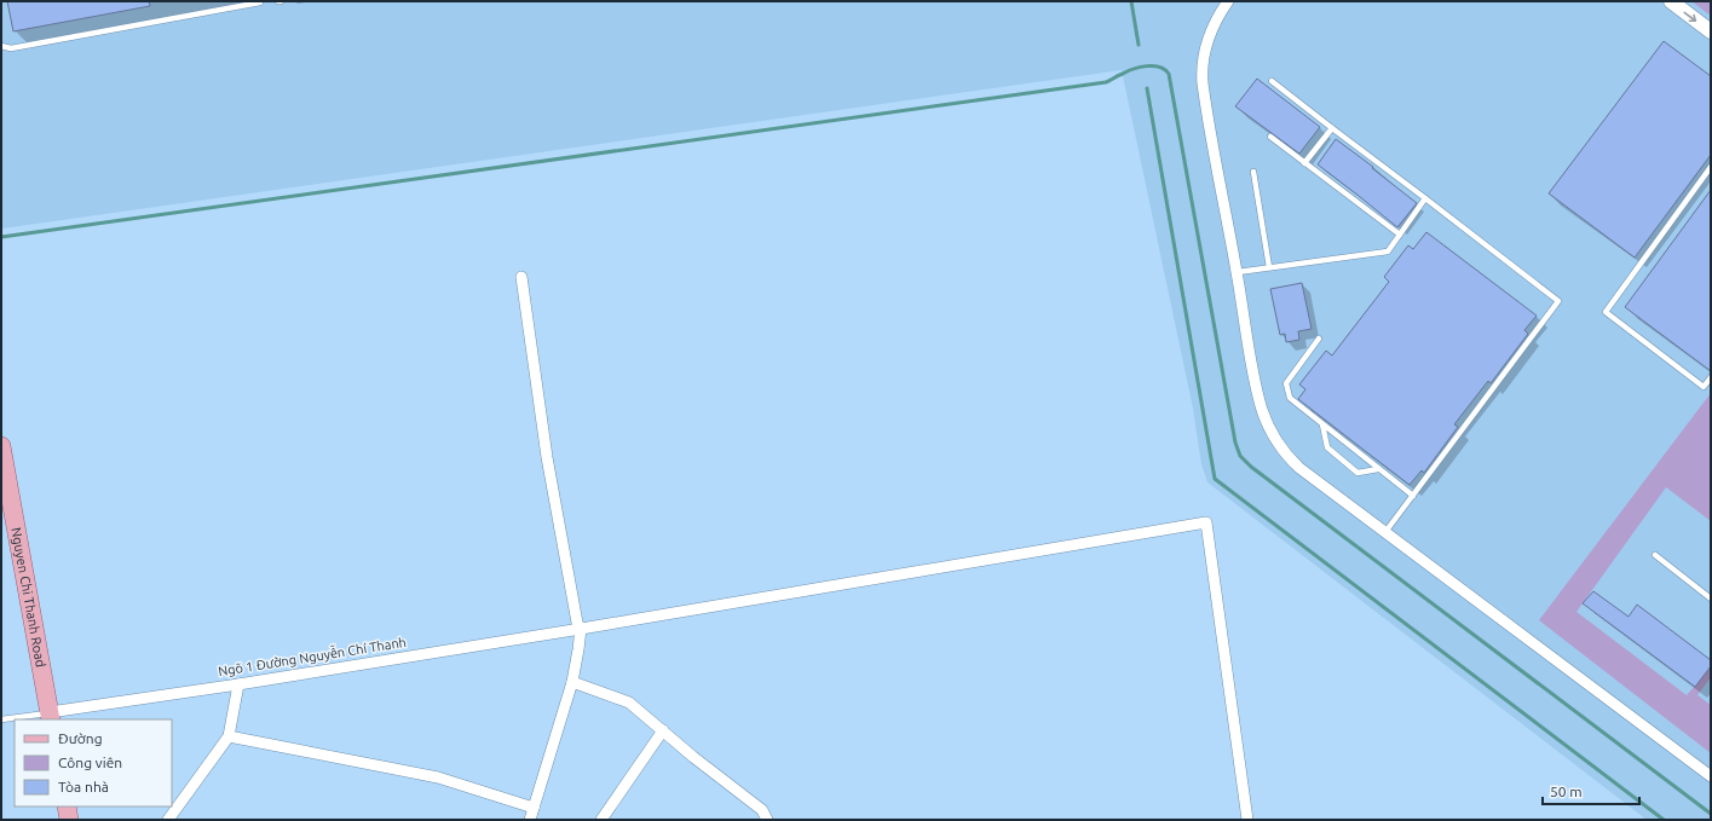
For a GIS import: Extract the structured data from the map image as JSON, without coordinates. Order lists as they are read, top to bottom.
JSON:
{
  "streets": {
    "main road": ["Nguyen Chi Thanh Road"],
    "street": ["Ngõ 1 Đường Nguyễn Chí Thanh"]
  },
  "crossings": [
    ["Nguyen Chi Thanh Road", "Ngõ 1 Đường Nguyễn Chí Thanh"]
  ],
  "legend": ["Đường", "Công viên", "Tòa nhà"],
  "scale_bar": "50 m"
}
